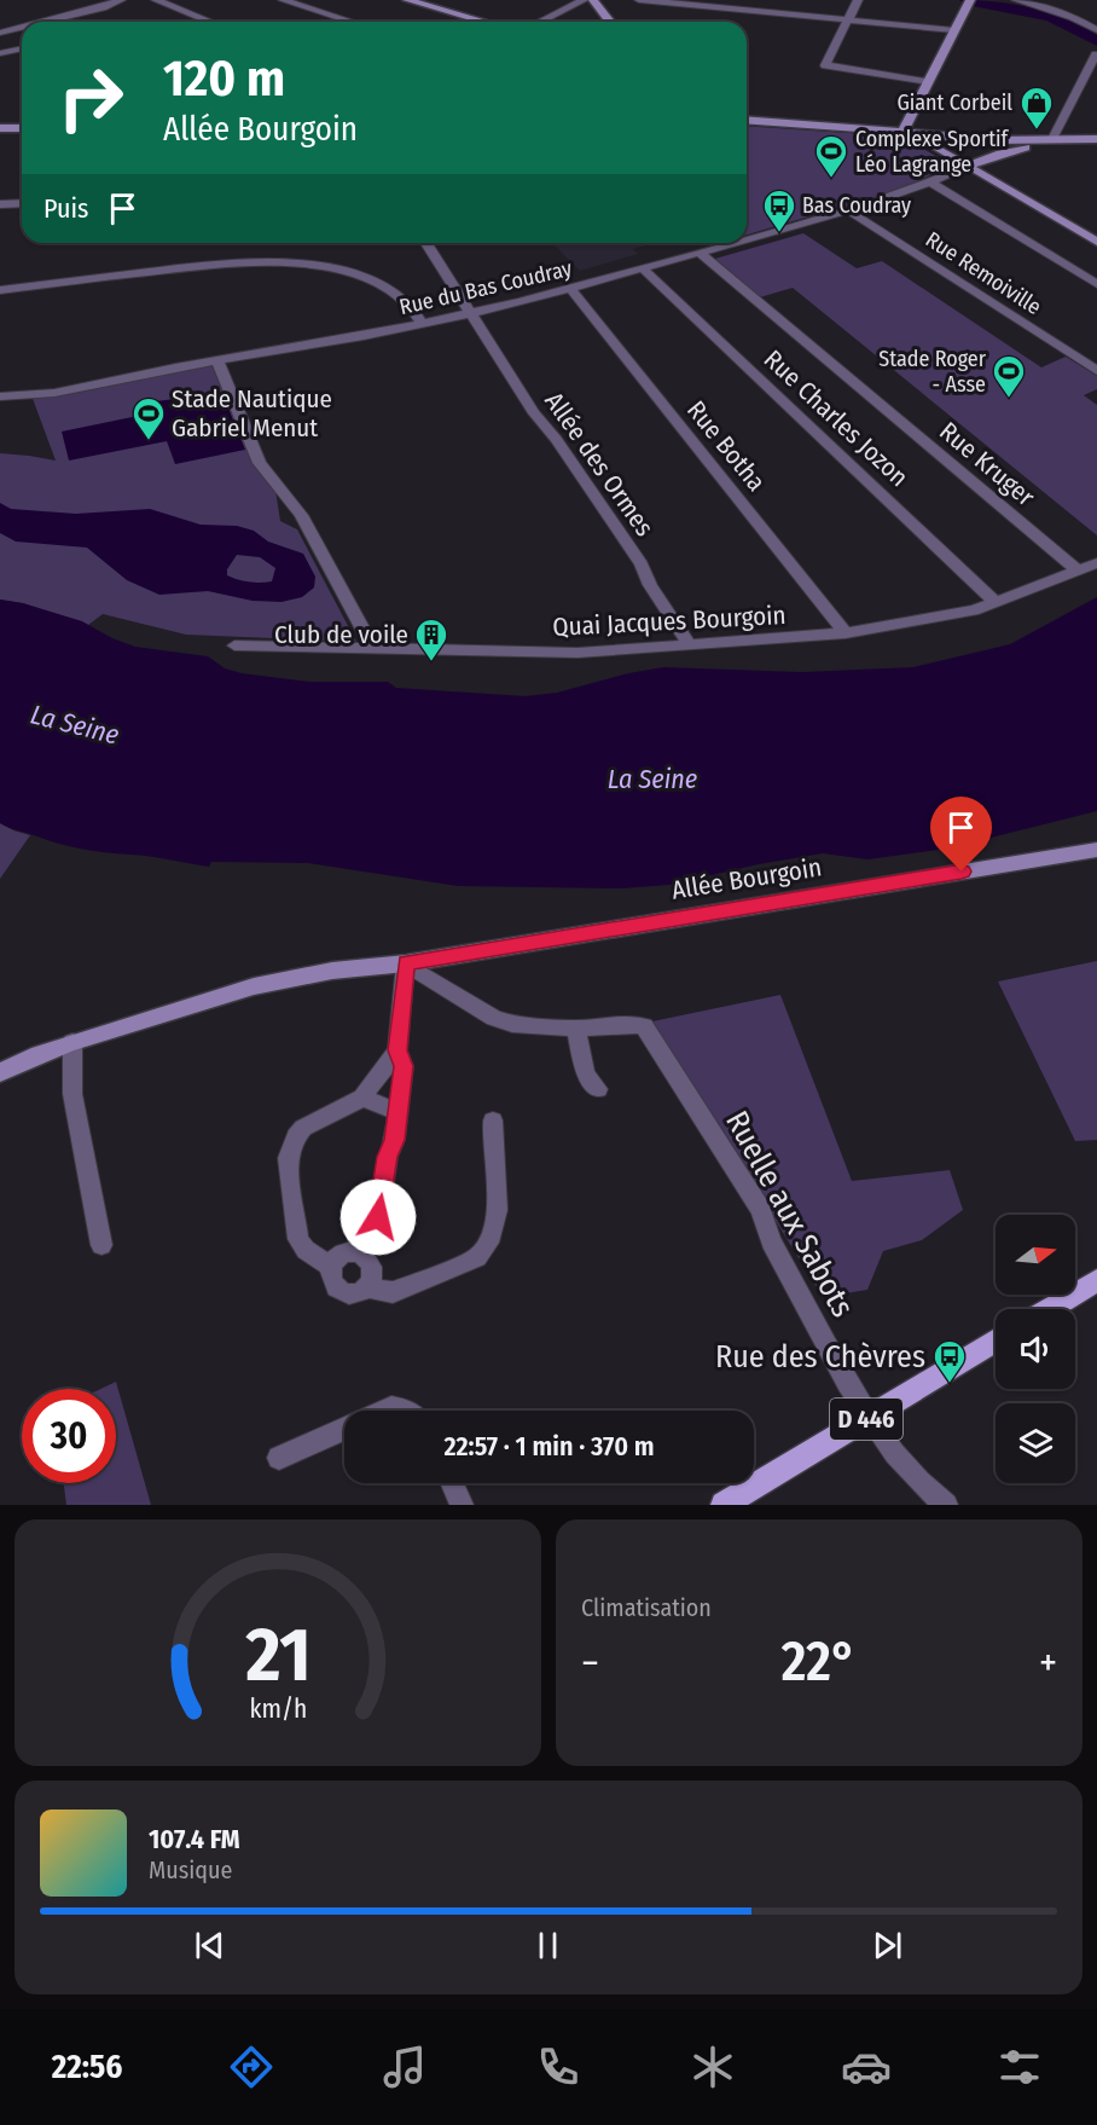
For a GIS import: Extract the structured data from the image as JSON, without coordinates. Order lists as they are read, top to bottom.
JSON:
{
  "streets": {
    "main road": ["D 446"],
    "street": [
      "Rue Remoiville",
      "Rue du Bas Coudray",
      "Rue Charles Jozon",
      "Rue Botha",
      "Allée des Ormes",
      "Rue Kruger",
      "Quai Jacques Bourgoin",
      "Allée Bourgoin",
      "Ruelle aux Sabots"
    ]
  },
  "crossings": [
    ["Rue Remoiville", "Rue du Bas Coudray"],
    ["Rue du Bas Coudray", "Rue Charles Jozon"],
    ["Rue du Bas Coudray", "Rue Botha"],
    ["Rue du Bas Coudray", "Allée des Ormes"],
    ["Rue du Bas Coudray", "Rue Kruger"],
    ["Rue Charles Jozon", "Quai Jacques Bourgoin"],
    ["Rue Botha", "Quai Jacques Bourgoin"],
    ["Allée des Ormes", "Quai Jacques Bourgoin"],
    ["Rue Kruger", "Quai Jacques Bourgoin"],
    ["Allée Bourgoin", "Ruelle aux Sabots"],
    ["Ruelle aux Sabots", "D 446"]
  ],
  "water": ["La Seine"],
  "places": {
    "shop": ["Giant Corbeil"],
    "sports": ["Complexe Sportif Léo Lagrange", "Stade Roger - Asse", "Stade Nautique Gabriel Menut"],
    "bus stop": ["Bas Coudray", "Rue des Chèvres"],
    "building": ["Club de voile"]
  },
  "north": "right",
  "page": {
    "turn": ["120 m", "Allée Bourgoin"],
    "then": "Puis",
    "limit": "30",
    "trip": "22:57 · 1 min · 370 m",
    "tile": "Climatisation",
    "heat": ["−", "22°", "+"],
    "song": ["107.4 FM", "Musique"],
    "tabs": "22:56",
    "gauge": ["21", "km/h"]
  }
}
